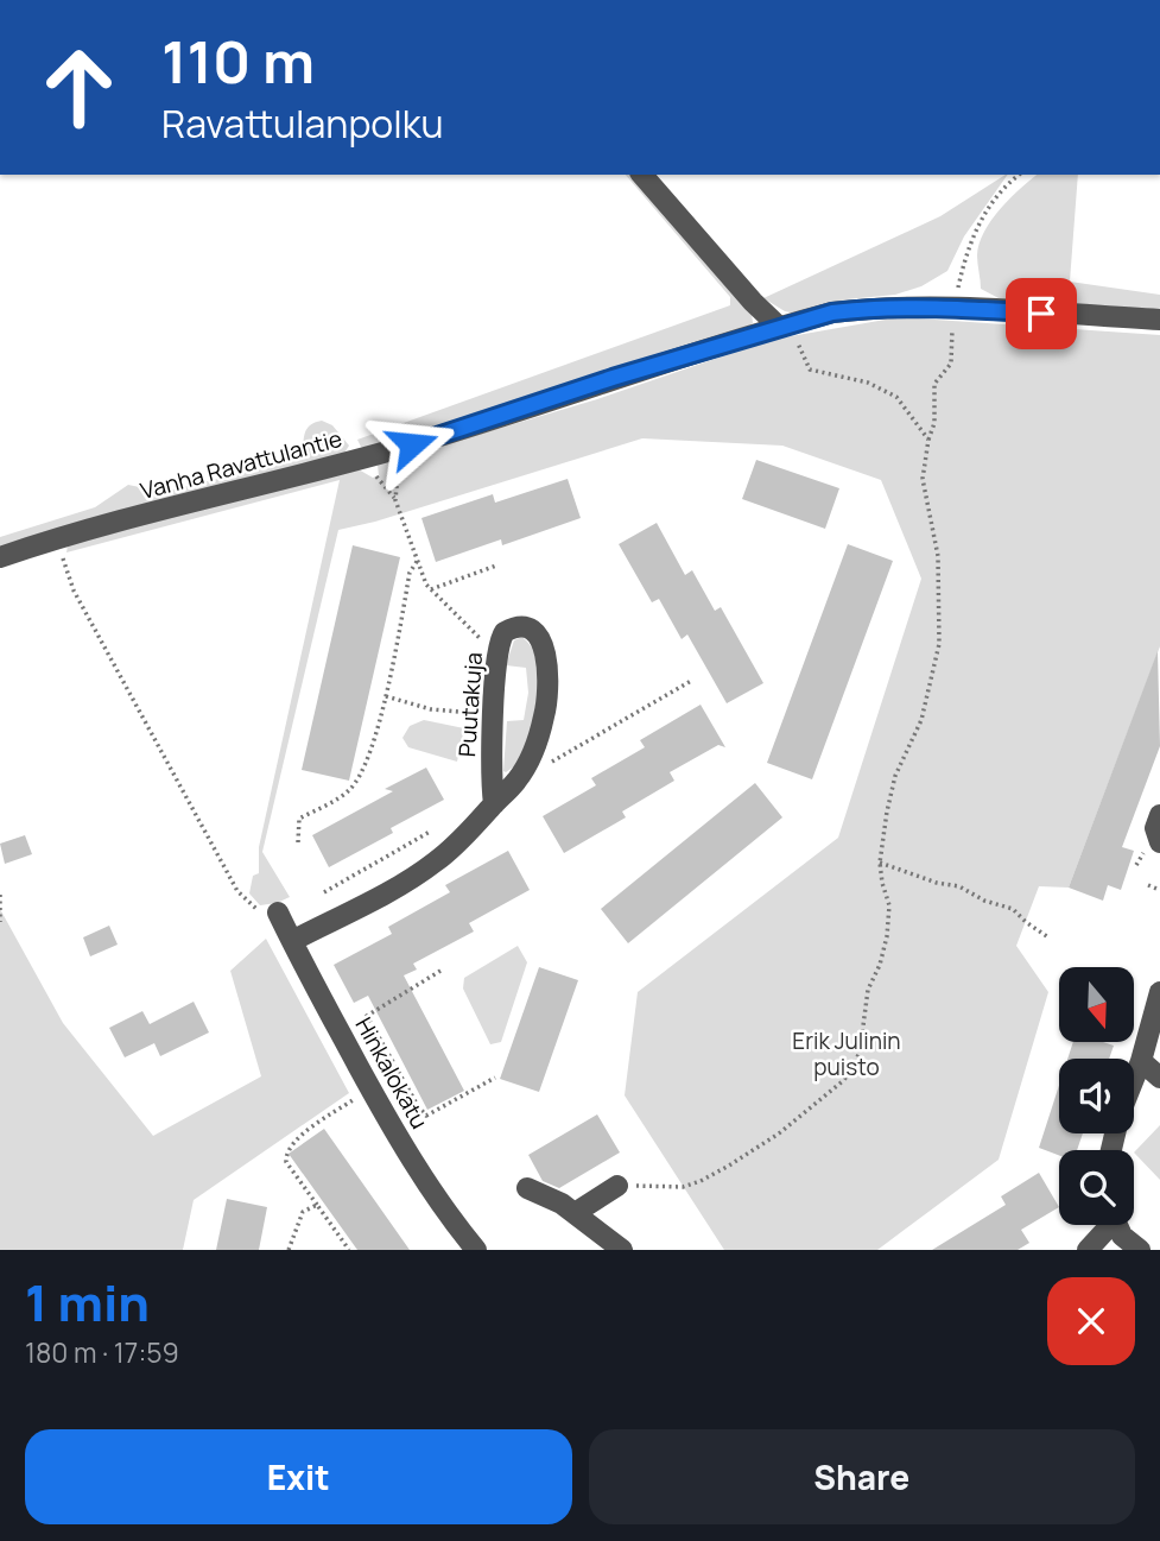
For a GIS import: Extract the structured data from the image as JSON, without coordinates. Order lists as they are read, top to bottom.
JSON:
{
  "streets": {
    "street": ["Vanha Ravattulantie", "Puutakuja", "Hinkalokatu"]
  },
  "crossings": [
    ["Puutakuja", "Hinkalokatu"]
  ],
  "parks": ["Erik Julinin puisto"],
  "north": "bottom",
  "page": {
    "turn": ["110 m", "Ravattulanpolku"],
    "heading": ["1 min", "180 m · 17:59"],
    "buttons": ["Exit", "Share"]
  }
}
